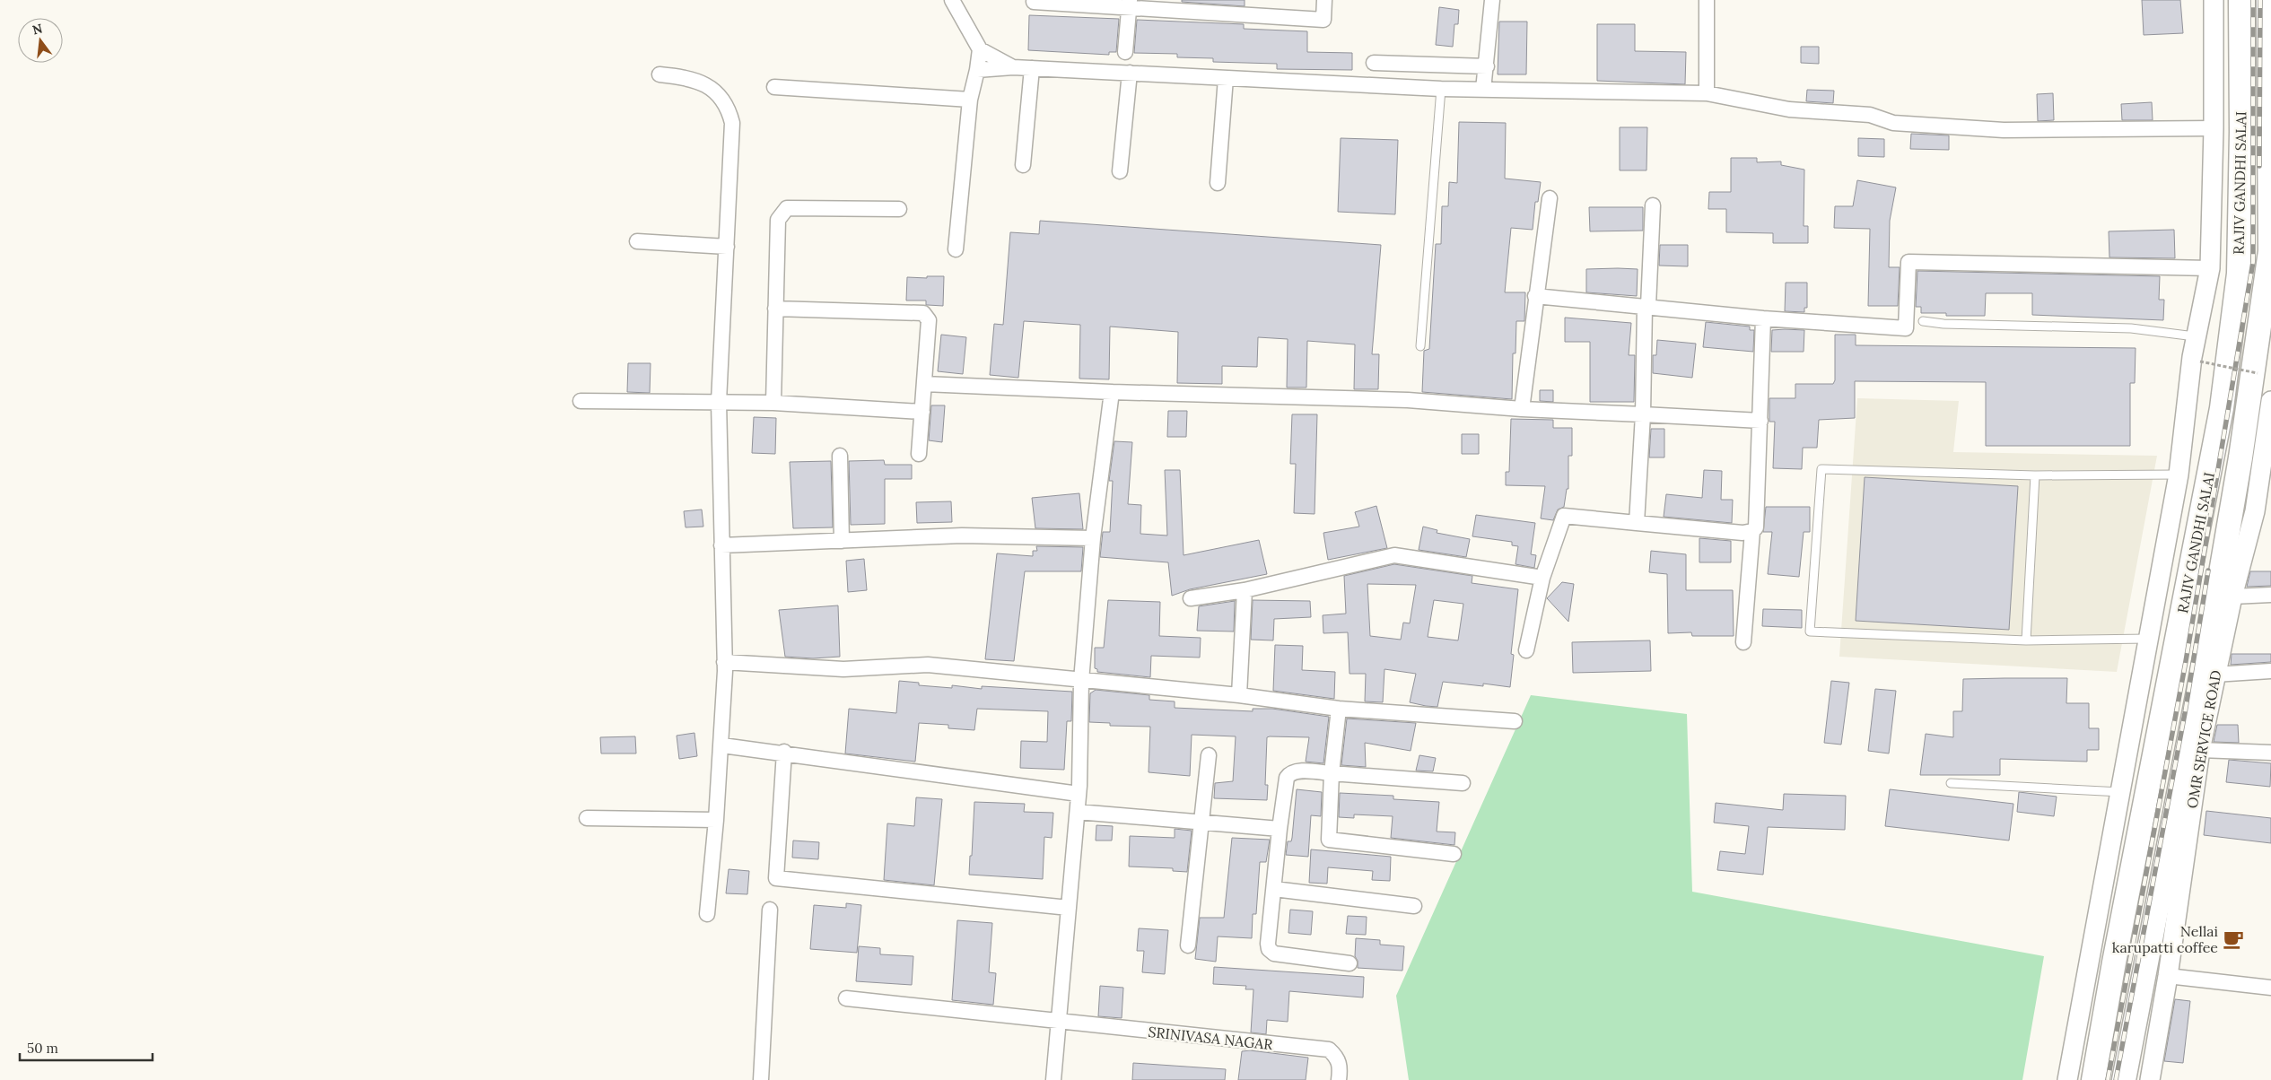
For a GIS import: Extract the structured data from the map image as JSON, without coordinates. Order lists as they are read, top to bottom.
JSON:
{
  "streets": {
    "main road": ["RAJIV GANDHI SALAI"],
    "street": ["OMR SERVICE ROAD", "SRINIVASA NAGAR"]
  },
  "places": {
    "cafe": ["Nellai karupatti coffee"]
  },
  "scale_bar": "50 m",
  "north": "top"
}
